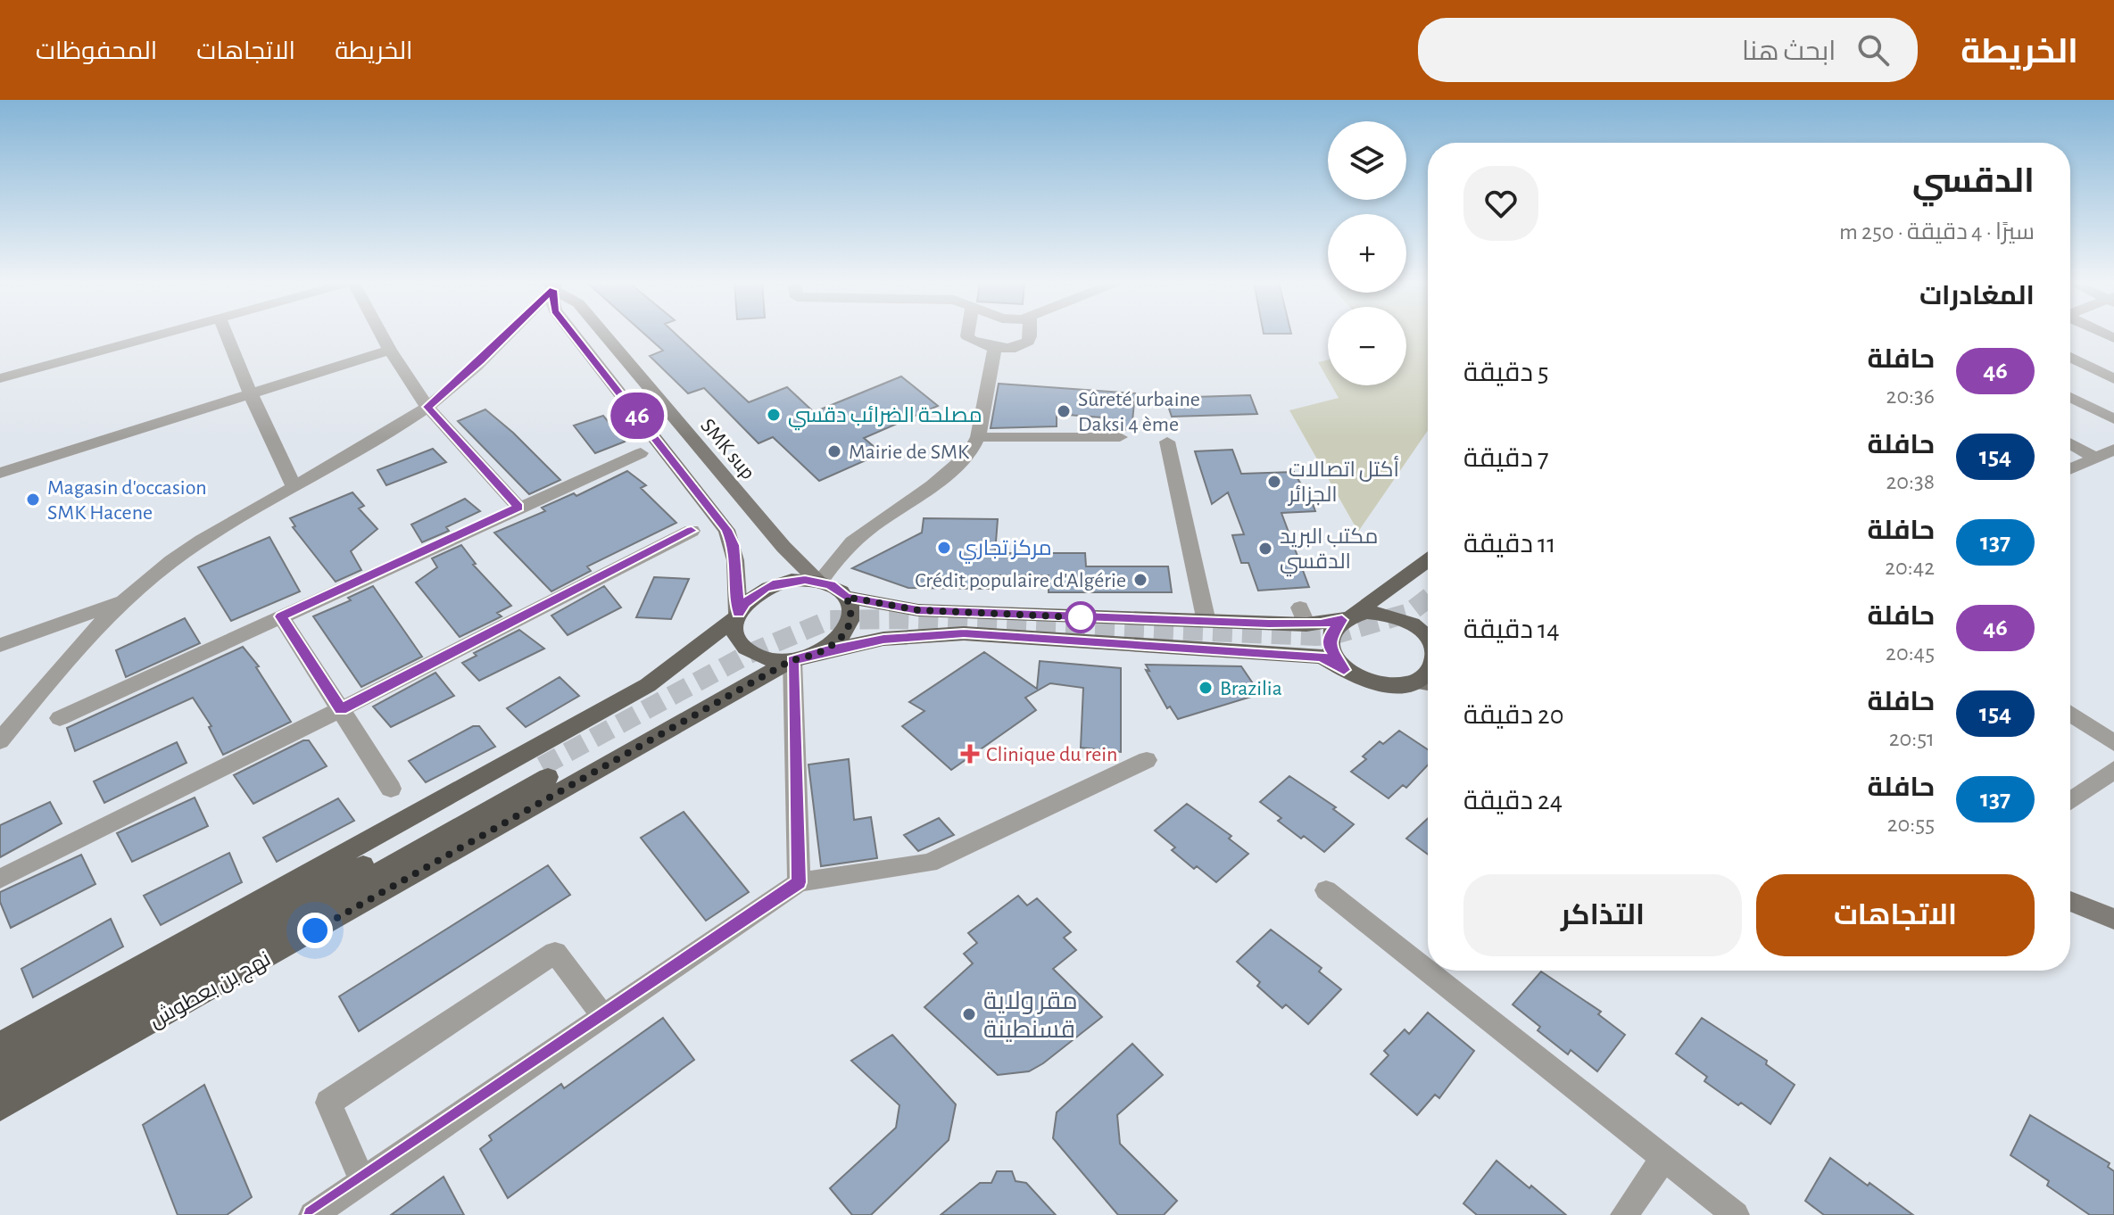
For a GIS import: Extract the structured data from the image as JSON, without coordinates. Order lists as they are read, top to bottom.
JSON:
{
  "streets": {
    "main road": ["SMK sup", "نهج بن بعطوش"]
  },
  "crossings": [
    ["SMK sup", "نهج بن بعطوش"]
  ],
  "places": {
    "other": [
      "Sûreté urbaine Daksi 4 ème",
      "مصلحة الضرائب دقسي",
      "Mairie de SMK",
      "أكتل اتصالات الجزائر",
      "Magasin d'occasion SMK Hacene",
      "مركز تجاري",
      "مكتب البريد الدقسي",
      "Crédit populaire d'Algérie",
      "Brazilia",
      "مقر ولاية قسنطينة"
    ],
    "health": ["Clinique du rein"]
  },
  "lines": ["bus line 46"],
  "page": {
    "header": "الخريطة",
    "search": "ابحث هنا",
    "nav": ["الخريطة", "الاتجاهات", "المحفوظات"],
    "on_map": "46",
    "map_buttons": ["+", "−"],
    "heading": [
      ["الدقسي", "سيرًا · 4 دقيقة · 250 m"],
      "المغادرات"
    ],
    "list": [
      {
        "mark": "46",
        "name": "حافلة",
        "note": "20:36",
        "value": "5 دقيقة"
      },
      {
        "mark": "154",
        "name": "حافلة",
        "note": "20:38",
        "value": "7 دقيقة"
      },
      {
        "mark": "137",
        "name": "حافلة",
        "note": "20:42",
        "value": "11 دقيقة"
      },
      {
        "mark": "46",
        "name": "حافلة",
        "note": "20:45",
        "value": "14 دقيقة"
      },
      {
        "mark": "154",
        "name": "حافلة",
        "note": "20:51",
        "value": "20 دقيقة"
      },
      {
        "mark": "137",
        "name": "حافلة",
        "note": "20:55",
        "value": "24 دقيقة"
      }
    ],
    "buttons": ["الاتجاهات", "التذاكر"]
  }
}
